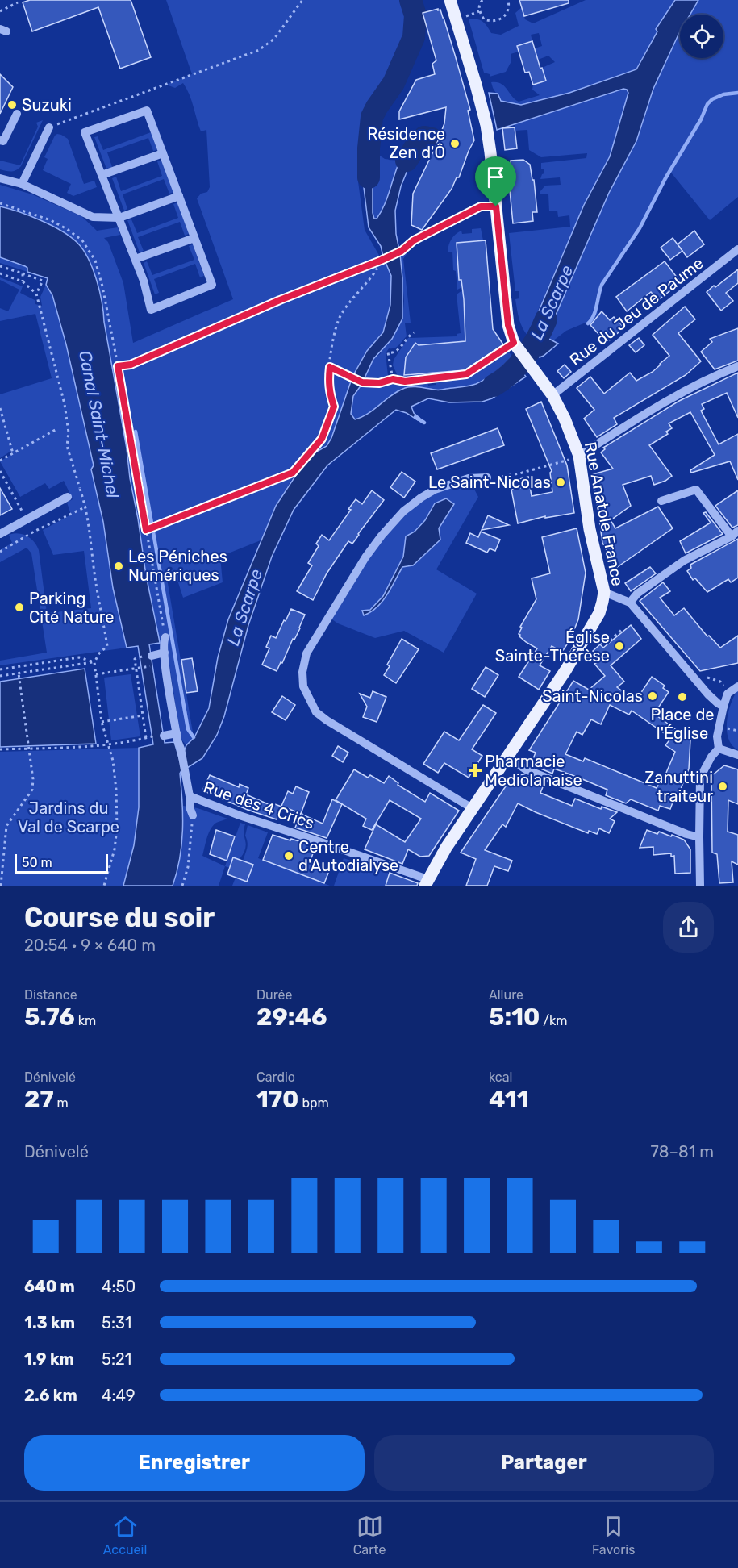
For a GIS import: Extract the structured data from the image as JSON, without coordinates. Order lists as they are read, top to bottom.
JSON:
{
  "streets": {
    "main road": ["Rue Anatole France"],
    "street": ["Rue du Jeu de Paume", "Rue des 4 Crics"]
  },
  "crossings": [
    ["Rue du Jeu de Paume", "Rue Anatole France"],
    ["Rue Anatole France", "Rue des 4 Crics"]
  ],
  "water": ["La Scarpe", "Canal Saint-Michel"],
  "parks": ["Jardins du Val de Scarpe"],
  "places": {
    "other": [
      "Suzuki",
      "Résidence Zen d'Ô",
      "Le Saint-Nicolas",
      "Les Péniches Numériques",
      "Parking Cité Nature",
      "Église Sainte-Thérèse",
      "Saint-Nicolas",
      "Place de l'Église",
      "Zanuttini traiteur",
      "Centre d'Autodialyse"
    ],
    "health": ["Pharmacie Mediolanaise"]
  },
  "scale_bar": "50 m",
  "page": {
    "scale": "50 m",
    "heading": ["Course du soir", "20:54 · 9 × 640 m"],
    "stats": [
      ["Distance", "5.76 km"],
      ["Durée", "29:46"],
      ["Allure", "5:10 /km"],
      ["Dénivelé", "27 m"],
      ["Cardio", "170 bpm"],
      ["kcal", "411"]
    ],
    "chart": ["Dénivelé", "78–81 m"],
    "list": [
      {
        "name": "640 m",
        "note": "4:50"
      },
      {
        "name": "1.3 km",
        "note": "5:31"
      },
      {
        "name": "1.9 km",
        "note": "5:21"
      },
      {
        "name": "2.6 km",
        "note": "4:49"
      }
    ],
    "buttons": ["Enregistrer", "Partager"],
    "tabs": ["Accueil", "Carte", "Favoris"]
  }
}
